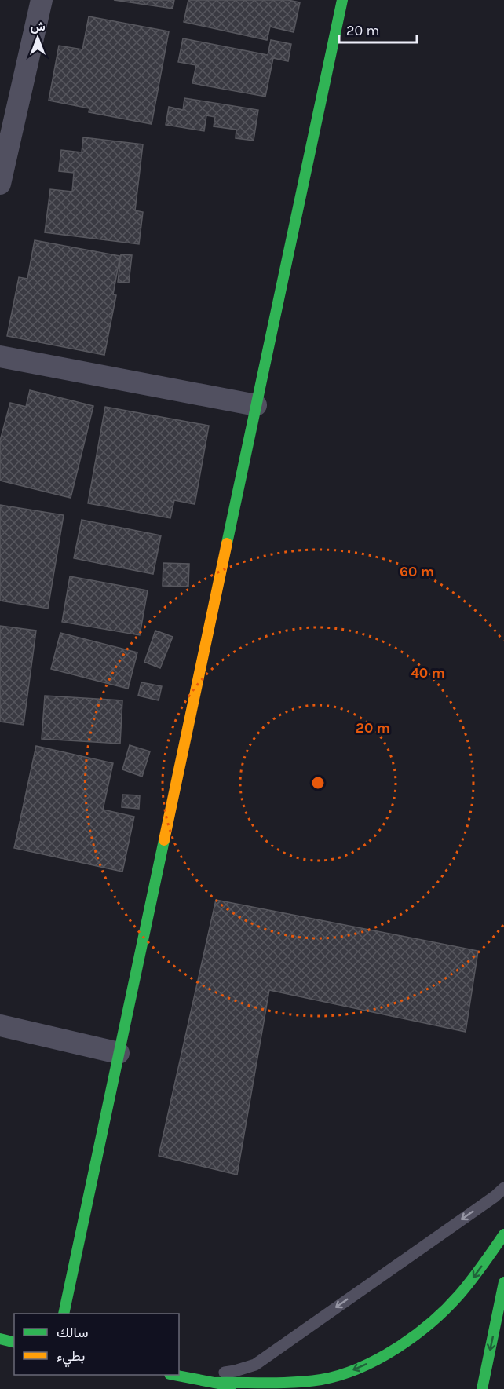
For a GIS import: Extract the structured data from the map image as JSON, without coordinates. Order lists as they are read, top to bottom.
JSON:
{
  "legend": ["سالك", "بطيء"],
  "scale_bar": "20 m",
  "north": "top",
  "rings": ["60 m", "40 m", "20 m"]
}
